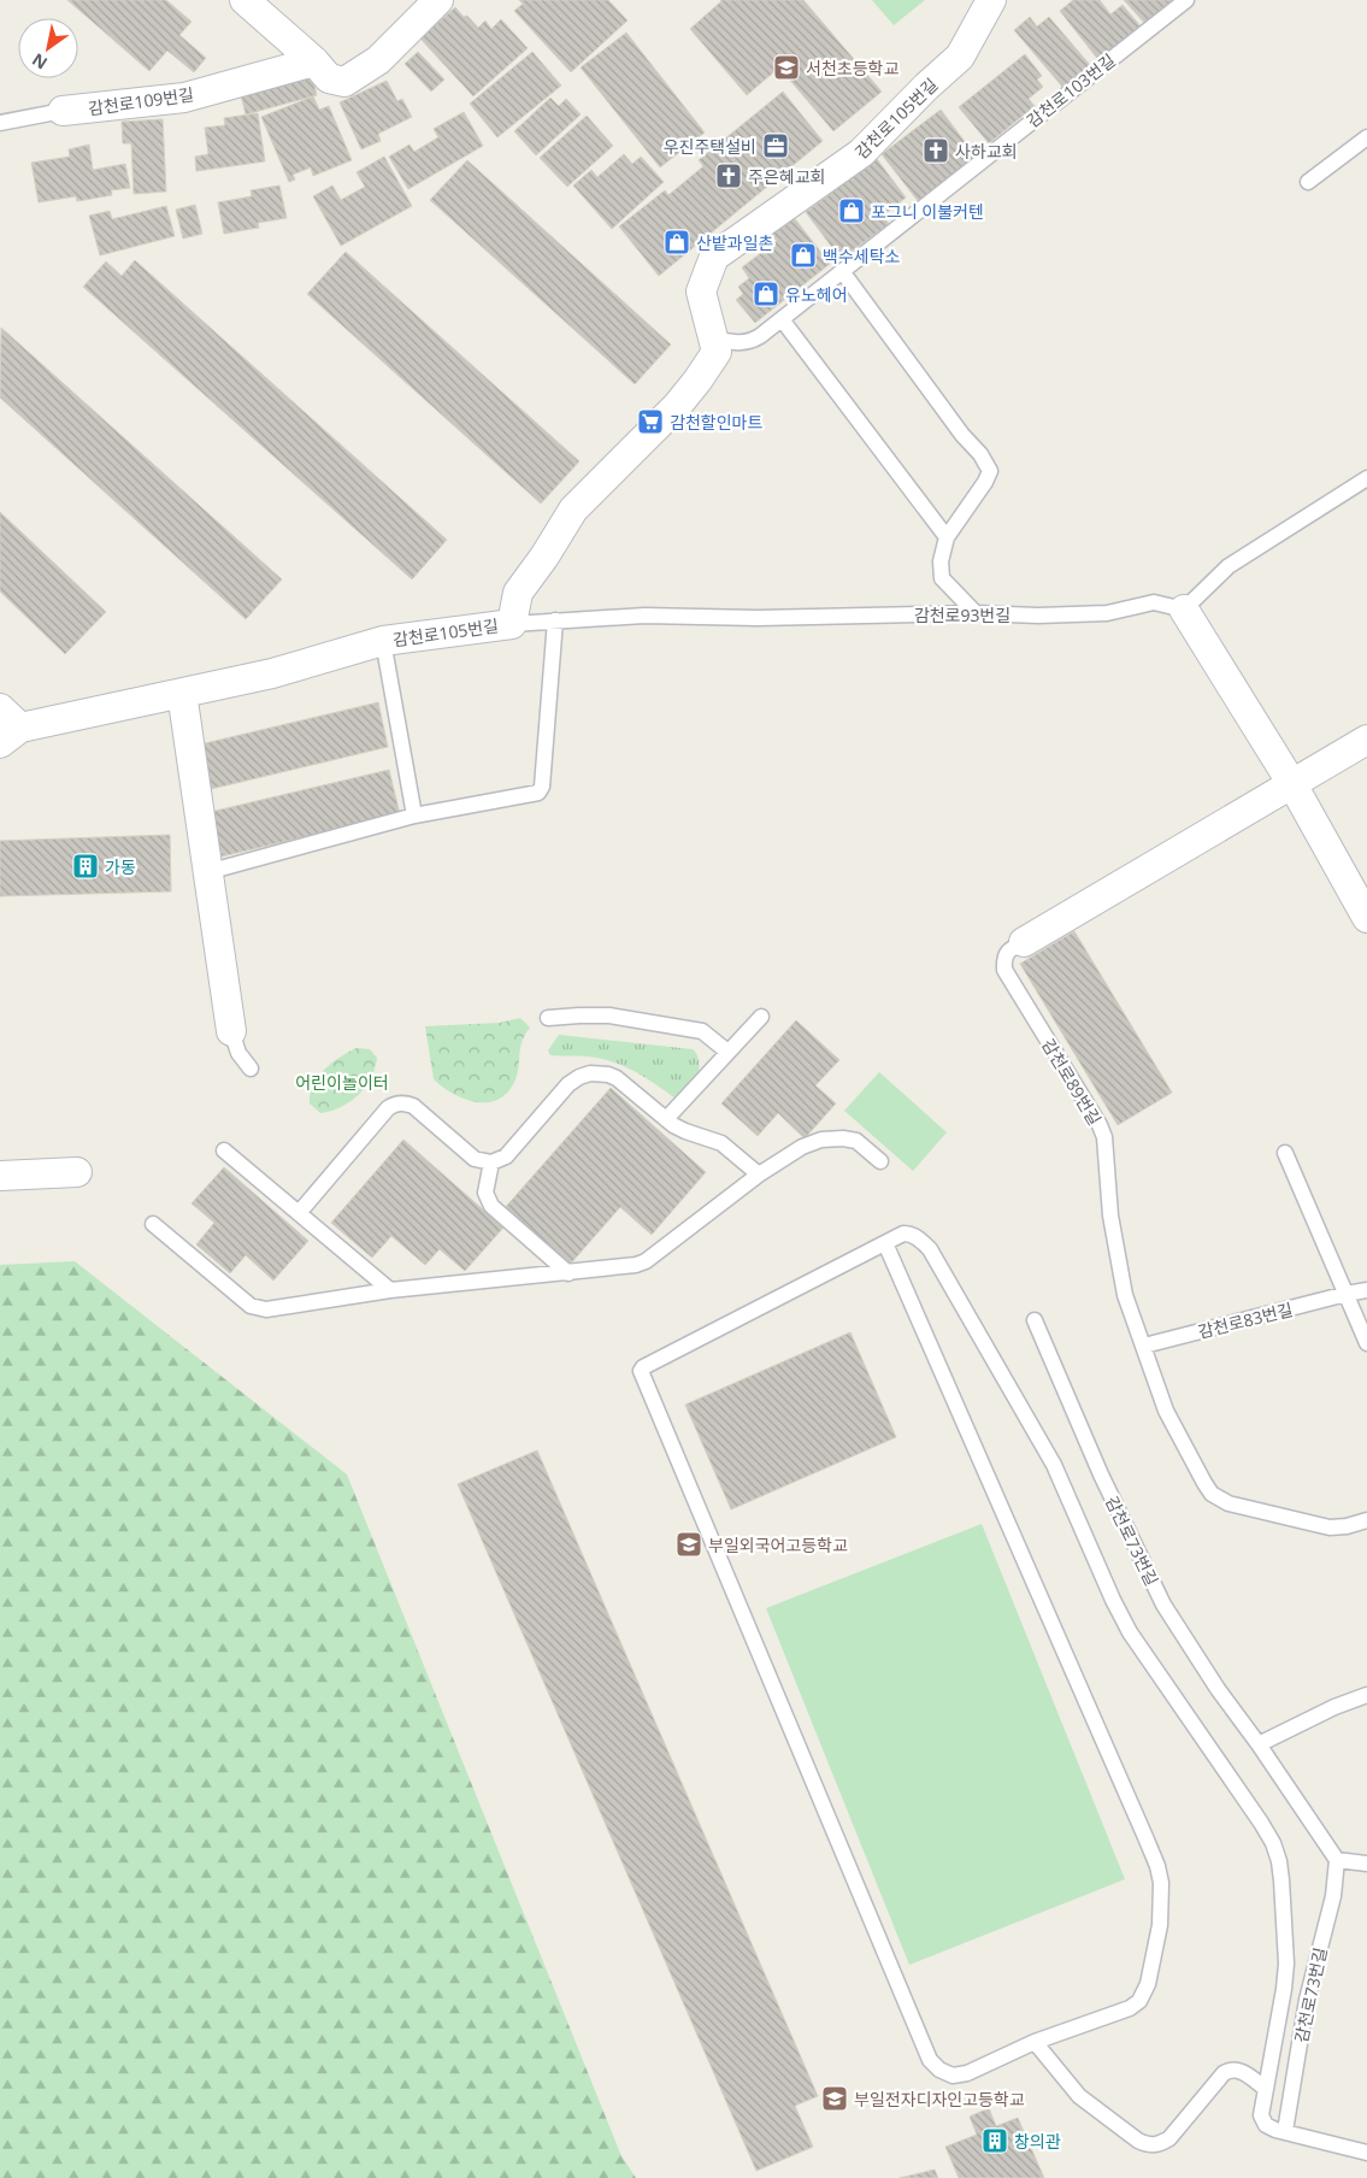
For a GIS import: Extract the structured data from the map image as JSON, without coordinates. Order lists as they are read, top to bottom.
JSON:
{
  "streets": {
    "street": ["감천로109번길", "감천로105번길", "감천로89번길"],
    "lane": [
      "감천로103번길",
      "감천로93번길",
      "감천로83번길",
      "감천로73번길"
    ]
  },
  "crossings": [
    ["감천로103번길", "감천로105번길"],
    ["감천로105번길", "감천로93번길"],
    ["감천로89번길", "감천로83번길"]
  ],
  "parks": ["어린이놀이터"],
  "places": {
    "school or university": ["서천초등학교", "부일외국어고등학교", "부일전자디자인고등학교"],
    "office": ["우진주택설비"],
    "church": ["사하교회", "주은혜교회"],
    "shop": [
      "포그니 이불커텐",
      "산밭과일촌",
      "백수세탁소",
      "유노헤어"
    ],
    "supermarket": ["감천할인마트"],
    "building": ["가동", "창의관"]
  },
  "north": "bottom left"
}
